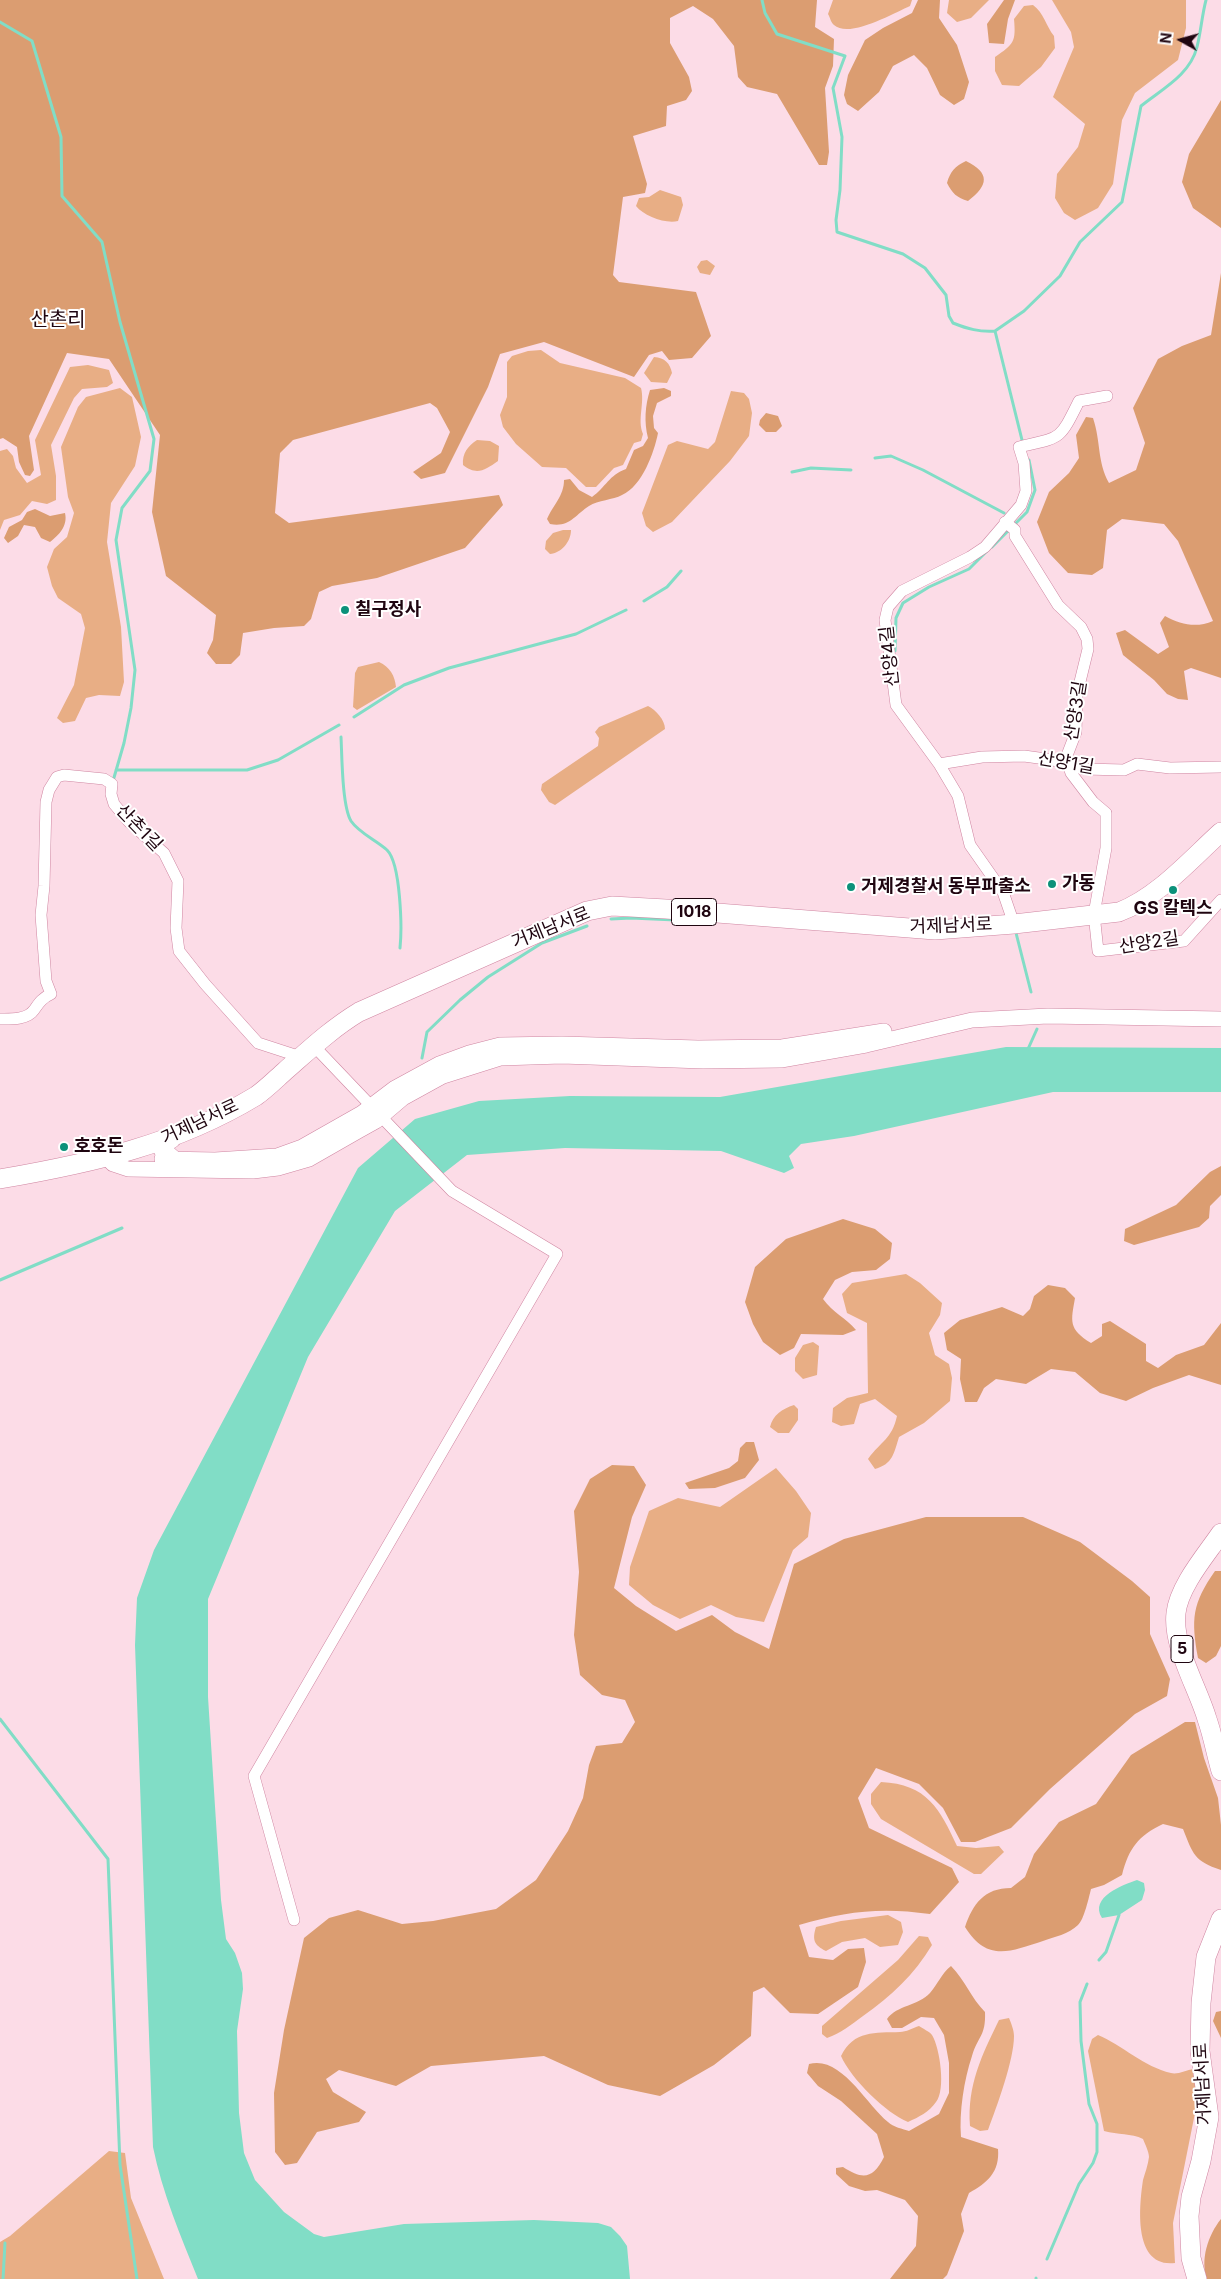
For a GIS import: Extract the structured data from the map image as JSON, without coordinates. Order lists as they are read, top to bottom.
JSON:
{
  "streets": {
    "main road": ["1018", "거제남서로", "5"],
    "street": [
      "산양4길",
      "산양3길",
      "산양1길",
      "산촌1길",
      "산양2길"
    ]
  },
  "crossings": [
    ["산양4길", "산양3길"],
    ["산양4길", "산양1길"],
    ["산양4길", "거제남서로"],
    ["산양3길", "산양1길"],
    ["산양3길", "거제남서로"],
    ["산양3길", "산양2길"],
    ["산촌1길", "거제남서로"],
    ["거제남서로", "산양2길"]
  ],
  "districts": ["산촌리"],
  "places": [
    "칠구정사",
    "가동",
    "거제경찰서 동부파출소",
    "GS 칼텍스",
    "호호돈"
  ],
  "north": "left"
}
